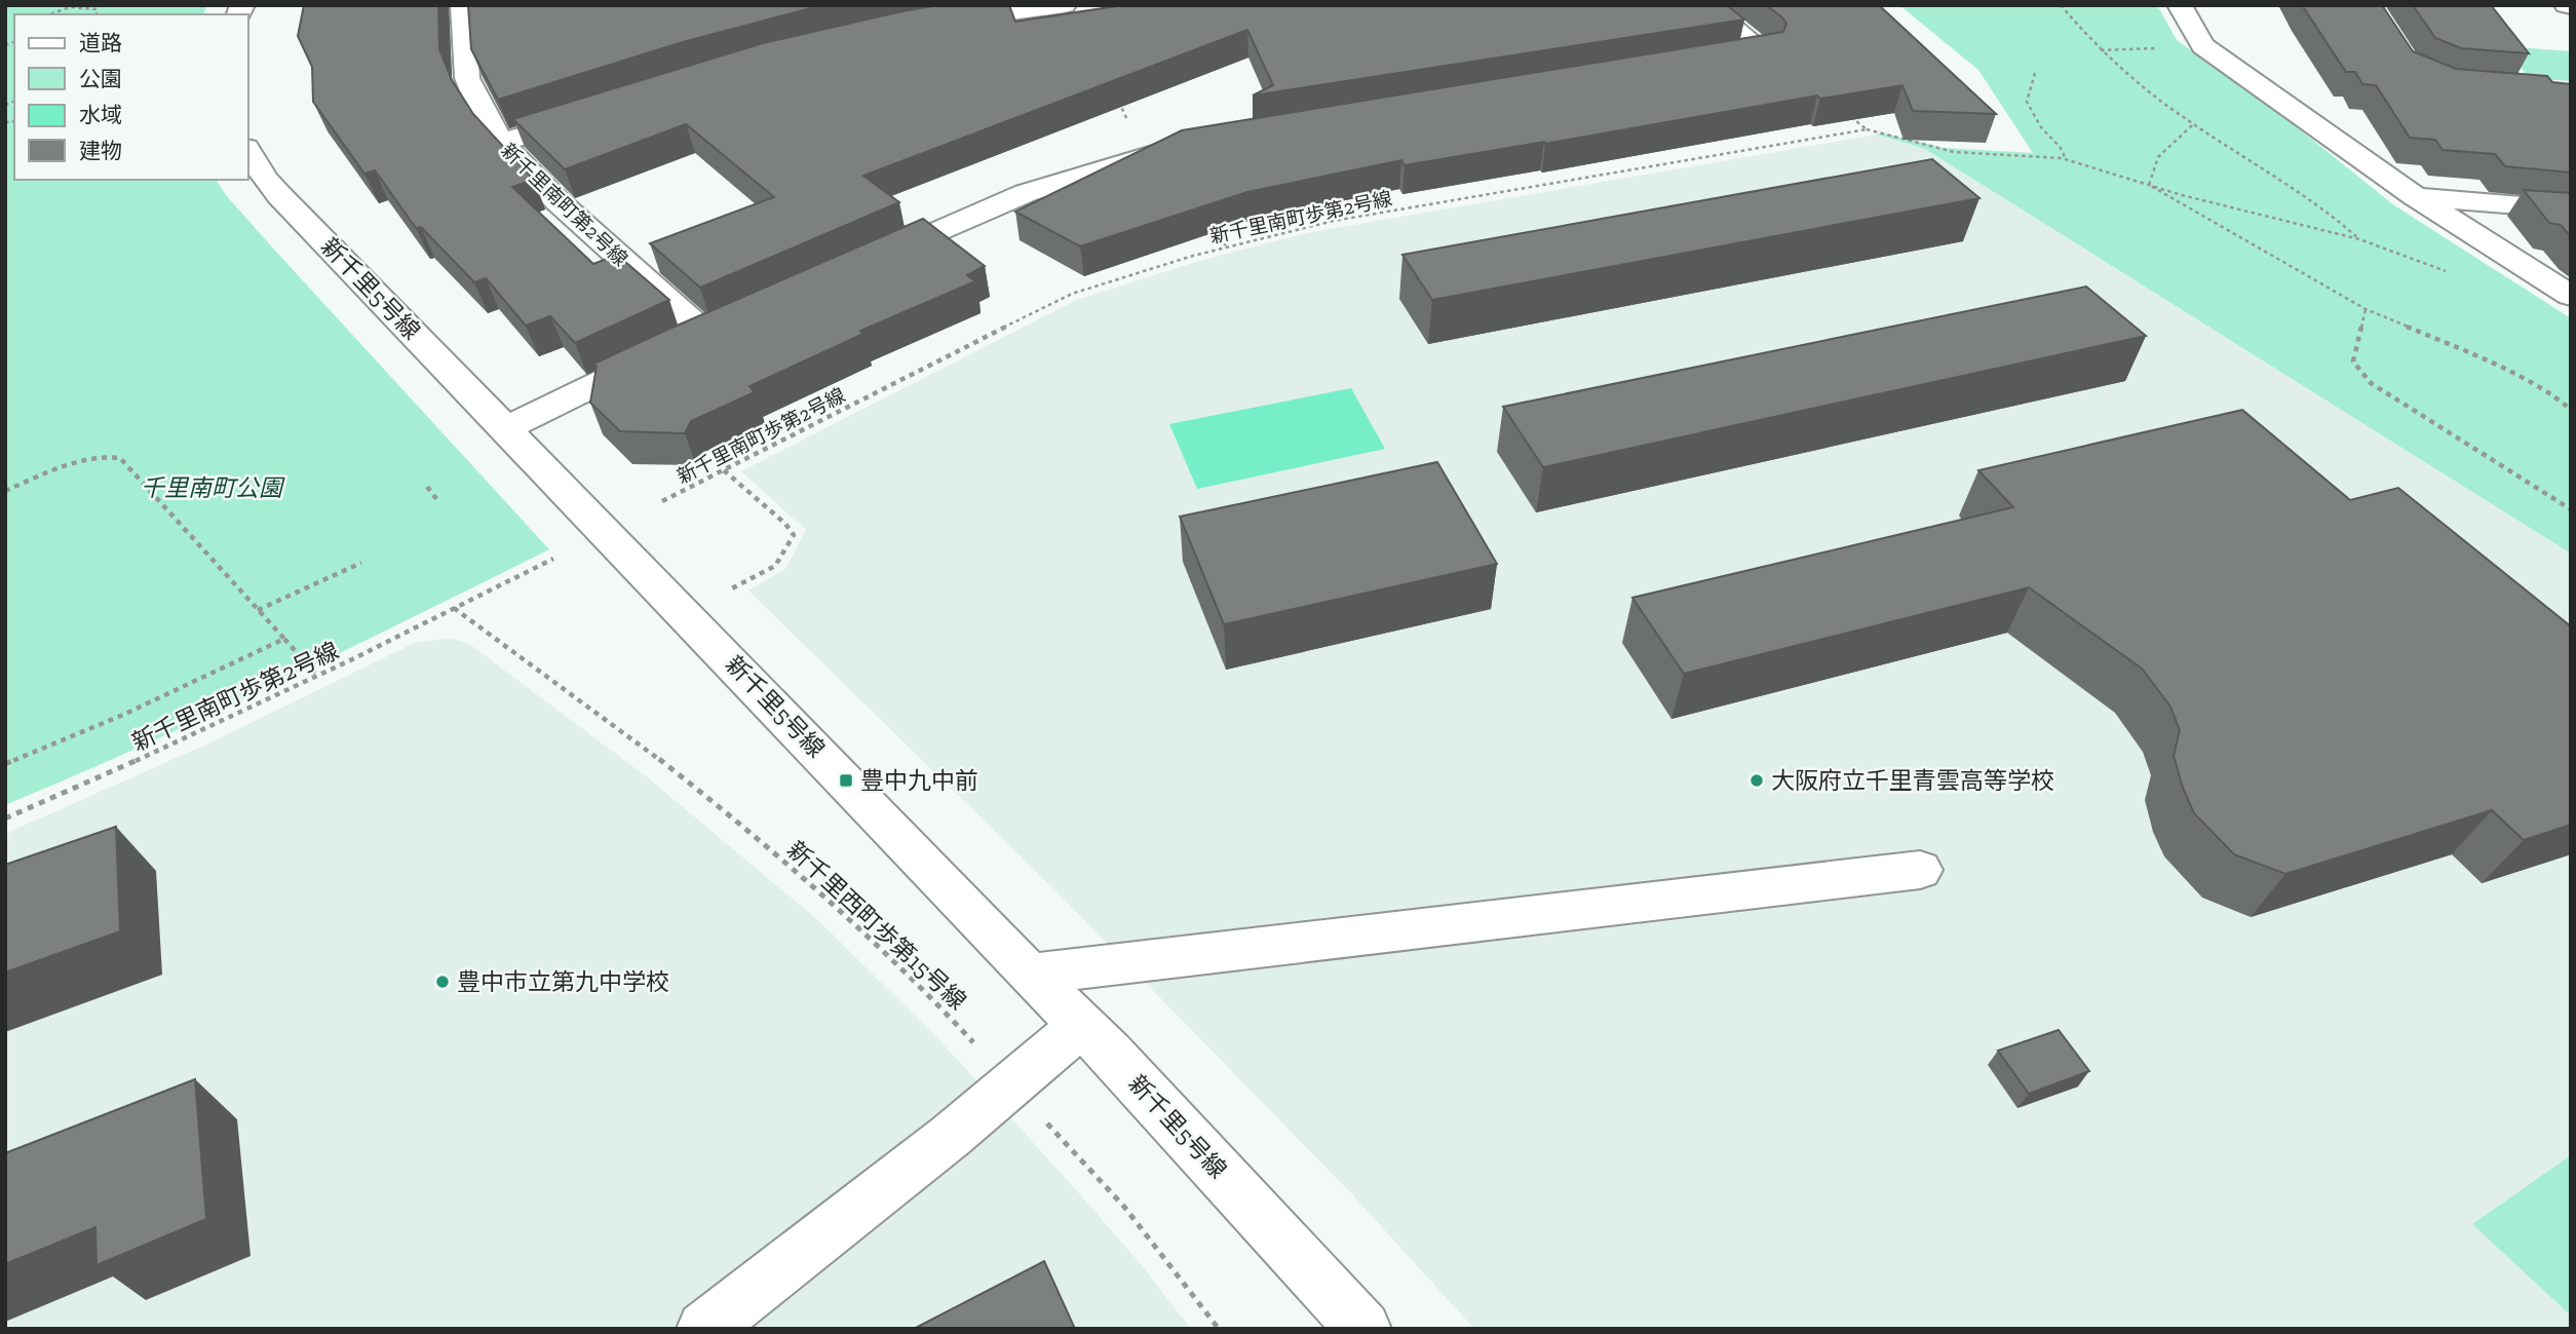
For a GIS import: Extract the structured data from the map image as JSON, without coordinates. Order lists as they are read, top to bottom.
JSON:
{
  "streets": {
    "street": ["新千里南町第2号線", "新千里5号線"],
    "path": ["新千里南町歩第2号線", "新千里西町歩第15号線"]
  },
  "crossings": [
    ["新千里南町第2号線", "新千里5号線"],
    ["新千里南町歩第2号線", "新千里西町歩第15号線"]
  ],
  "parks": ["千里南町公園"],
  "places": {
    "transit": ["豊中九中前"],
    "other": ["大阪府立千里青雲高等学校", "豊中市立第九中学校"]
  },
  "legend": [
    "道路",
    "公園",
    "水域",
    "建物"
  ]
}
